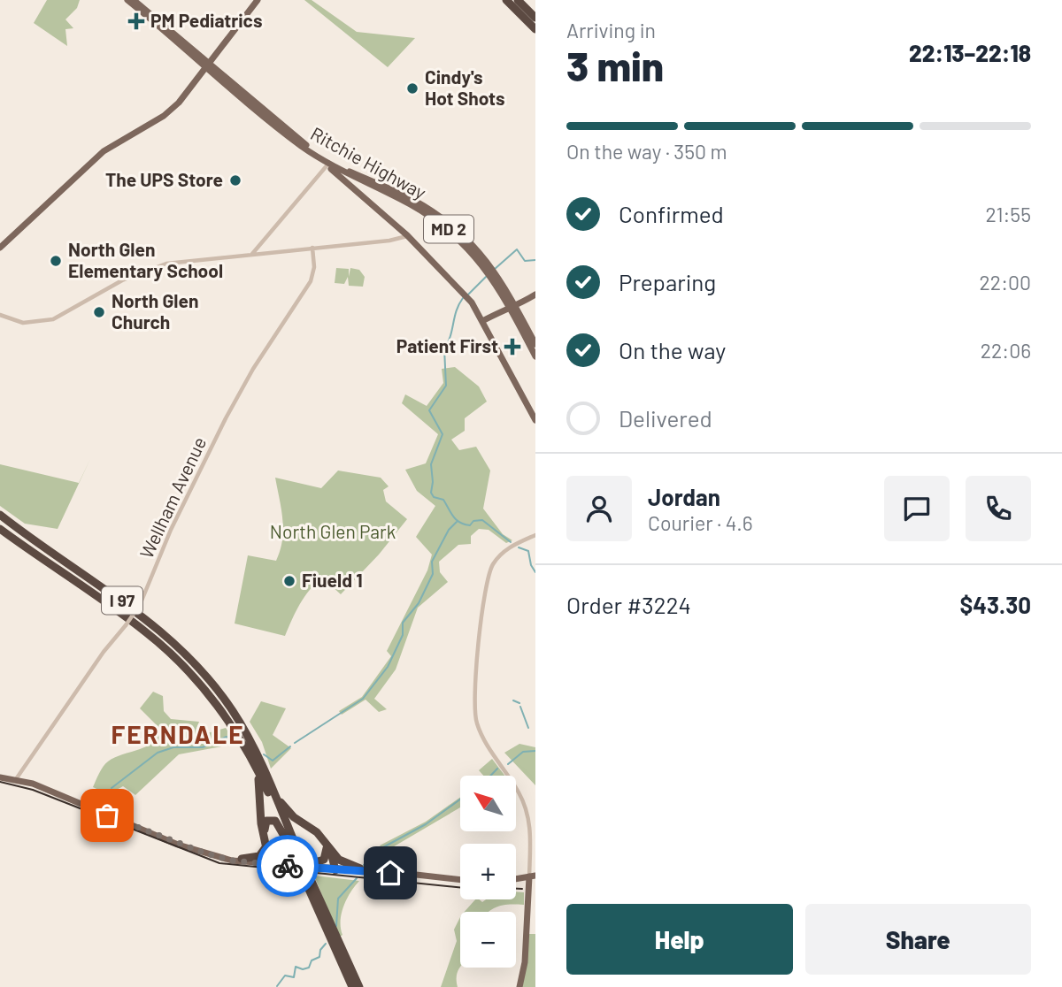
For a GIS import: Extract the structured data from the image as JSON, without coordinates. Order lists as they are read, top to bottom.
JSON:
{
  "streets": {
    "highway": ["I 97"],
    "main road": ["Ritchie Highway", "MD 2"],
    "street": ["Wellham Avenue"]
  },
  "districts": ["FERNDALE"],
  "parks": ["North Glen Park"],
  "places": {
    "health": ["PM Pediatrics", "Patient First"],
    "other": [
      "Cindy's Hot Shots",
      "The UPS Store",
      "North Glen Elementary School",
      "North Glen Church",
      "Fiueld 1"
    ]
  },
  "north": "top left",
  "page": {
    "heading": ["3 min", "Arriving in", "22:13–22:18"],
    "panel": [
      "Jordan",
      "Courier · 4.6",
      "Order #3224",
      "$43.30"
    ],
    "bar": "On the way · 350 m",
    "list": [
      ["Confirmed", "21:55"],
      ["Preparing", "22:00"],
      ["On the way", "22:06"],
      "Delivered"
    ],
    "map_buttons": ["+", "−"],
    "buttons": ["Help", "Share"]
  }
}
